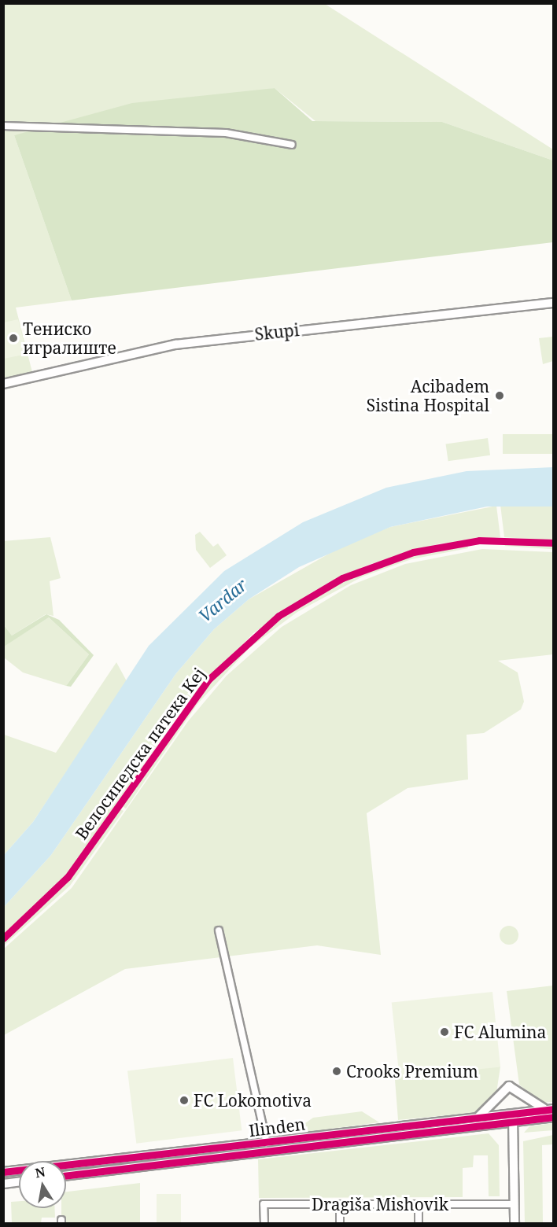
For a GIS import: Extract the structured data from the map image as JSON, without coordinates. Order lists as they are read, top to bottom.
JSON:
{
  "streets": {
    "street": ["Skupi", "Ilinden", "Dragiša Mishovik"],
    "cycle path": ["Велосипедска патека Кеј"]
  },
  "water": ["Vardar"],
  "places": [
    "Тениско игралиште",
    "Acibadem Sistina Hospital",
    "FC Alumina",
    "Crooks Premium",
    "FC Lokomotiva"
  ],
  "north": "top"
}
